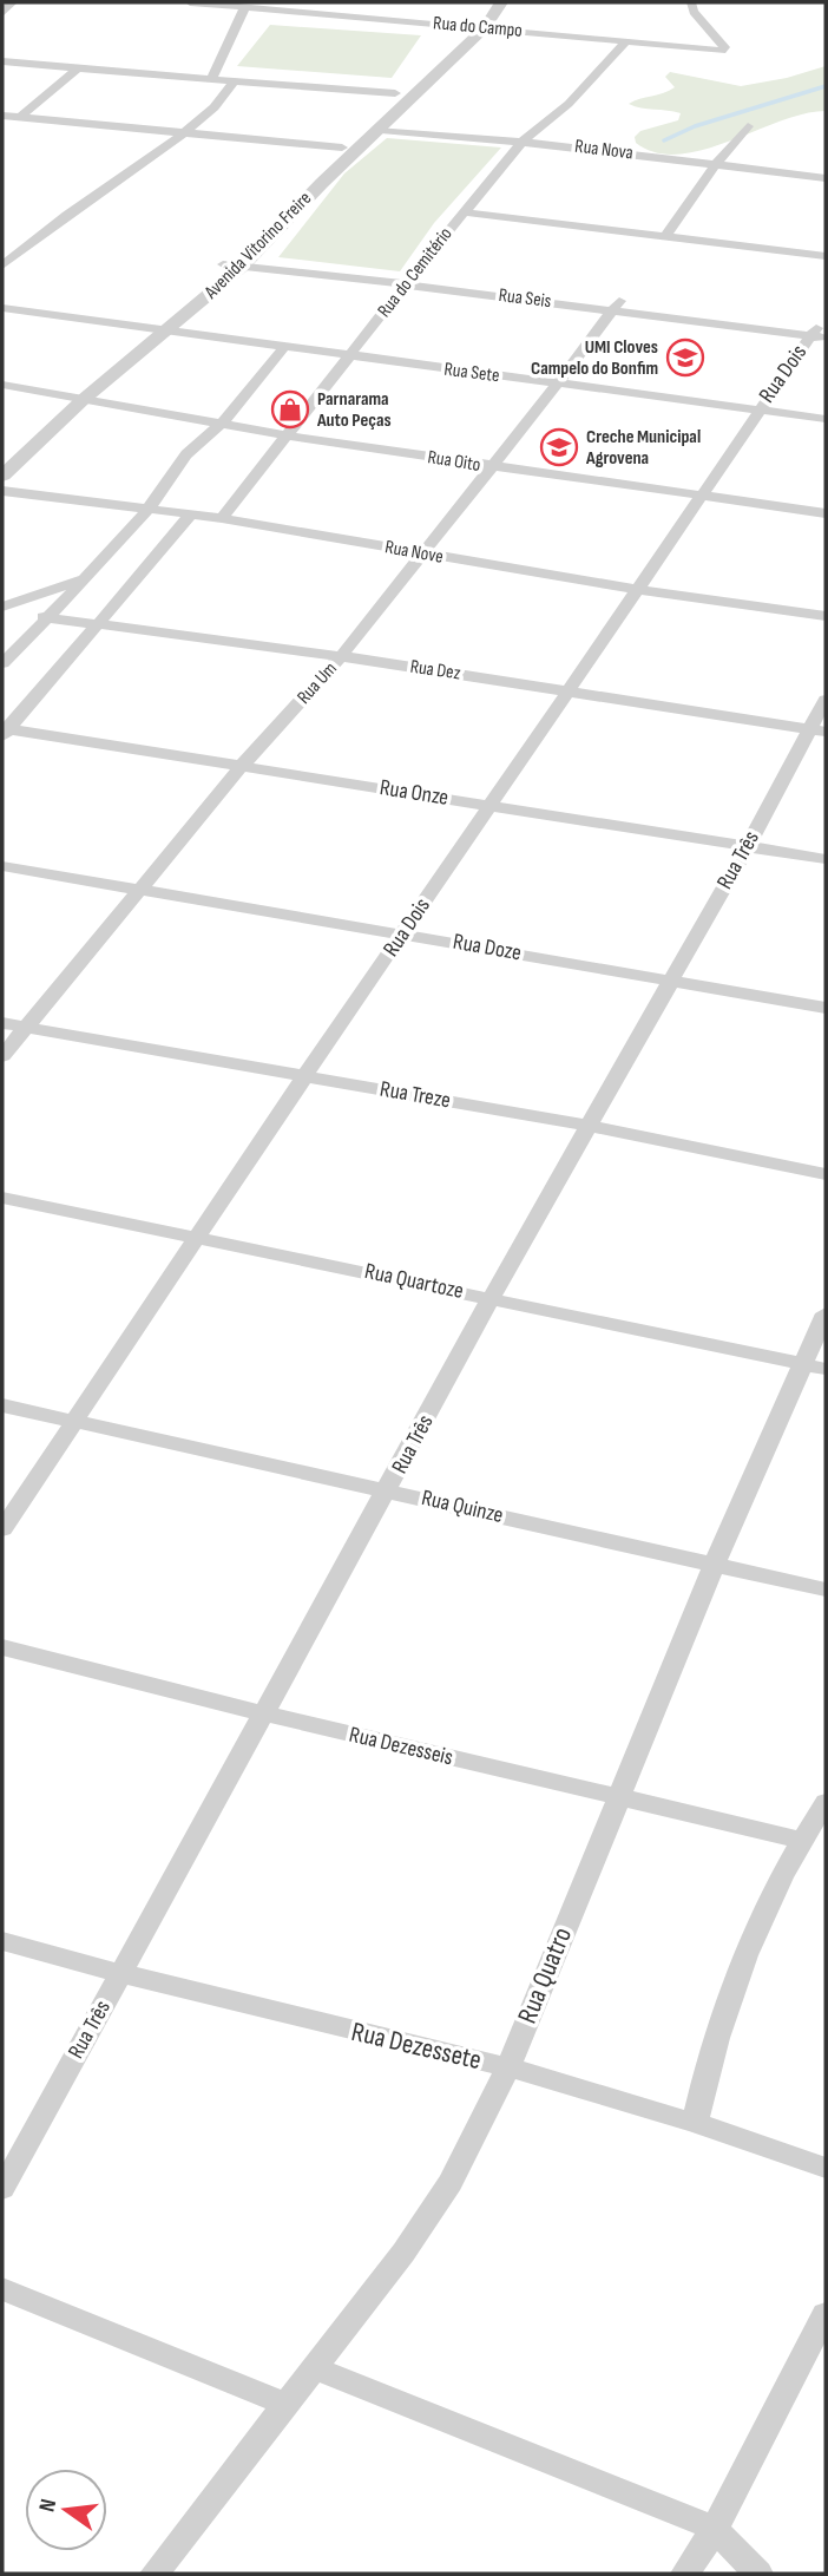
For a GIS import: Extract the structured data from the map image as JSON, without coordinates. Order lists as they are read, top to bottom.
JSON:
{
  "streets": {
    "street": [
      "Rua do Campo",
      "Rua Nova",
      "Avenida Vitorino Freire",
      "Rua do Cemitério",
      "Rua Seis",
      "Rua Sete",
      "Rua Dois",
      "Rua Oito",
      "Rua Nove",
      "Rua Dez",
      "Rua Um",
      "Rua Onze",
      "Rua Três",
      "Rua Doze",
      "Rua Treze",
      "Rua Quartoze",
      "Rua Quinze",
      "Rua Dezesseis",
      "Rua Quatro",
      "Rua Dezessete"
    ]
  },
  "crossings": [
    ["Rua do Campo", "Avenida Vitorino Freire"],
    ["Rua do Campo", "Rua do Cemitério"],
    ["Rua Nova", "Avenida Vitorino Freire"],
    ["Rua Nova", "Rua do Cemitério"],
    ["Avenida Vitorino Freire", "Rua Seis"],
    ["Avenida Vitorino Freire", "Rua Sete"],
    ["Avenida Vitorino Freire", "Rua Oito"],
    ["Rua do Cemitério", "Rua Seis"],
    ["Rua do Cemitério", "Rua Sete"],
    ["Rua do Cemitério", "Rua Oito"],
    ["Rua do Cemitério", "Rua Nove"],
    ["Rua Seis", "Rua Dois"],
    ["Rua Seis", "Rua Um"],
    ["Rua Sete", "Rua Dois"],
    ["Rua Sete", "Rua Um"],
    ["Rua Dois", "Rua Oito"],
    ["Rua Dois", "Rua Nove"],
    ["Rua Dois", "Rua Dez"],
    ["Rua Dois", "Rua Onze"],
    ["Rua Dois", "Rua Doze"],
    ["Rua Dois", "Rua Treze"],
    ["Rua Dois", "Rua Quartoze"],
    ["Rua Dois", "Rua Quinze"],
    ["Rua Oito", "Rua Um"],
    ["Rua Nove", "Rua Um"],
    ["Rua Dez", "Rua Um"],
    ["Rua Dez", "Rua Três"],
    ["Rua Um", "Rua Onze"],
    ["Rua Um", "Rua Doze"],
    ["Rua Um", "Rua Treze"],
    ["Rua Onze", "Rua Três"],
    ["Rua Três", "Rua Doze"],
    ["Rua Três", "Rua Treze"],
    ["Rua Três", "Rua Quartoze"],
    ["Rua Três", "Rua Quinze"],
    ["Rua Três", "Rua Dezesseis"],
    ["Rua Três", "Rua Dezessete"],
    ["Rua Quartoze", "Rua Quatro"],
    ["Rua Quinze", "Rua Quatro"],
    ["Rua Dezesseis", "Rua Quatro"],
    ["Rua Quatro", "Rua Dezessete"]
  ],
  "places": {
    "school or university": ["UMI Cloves Campelo do Bonfim", "Creche Municipal Agrovena"],
    "shop": ["Parnarama Auto Peças"]
  },
  "north": "left"
}
